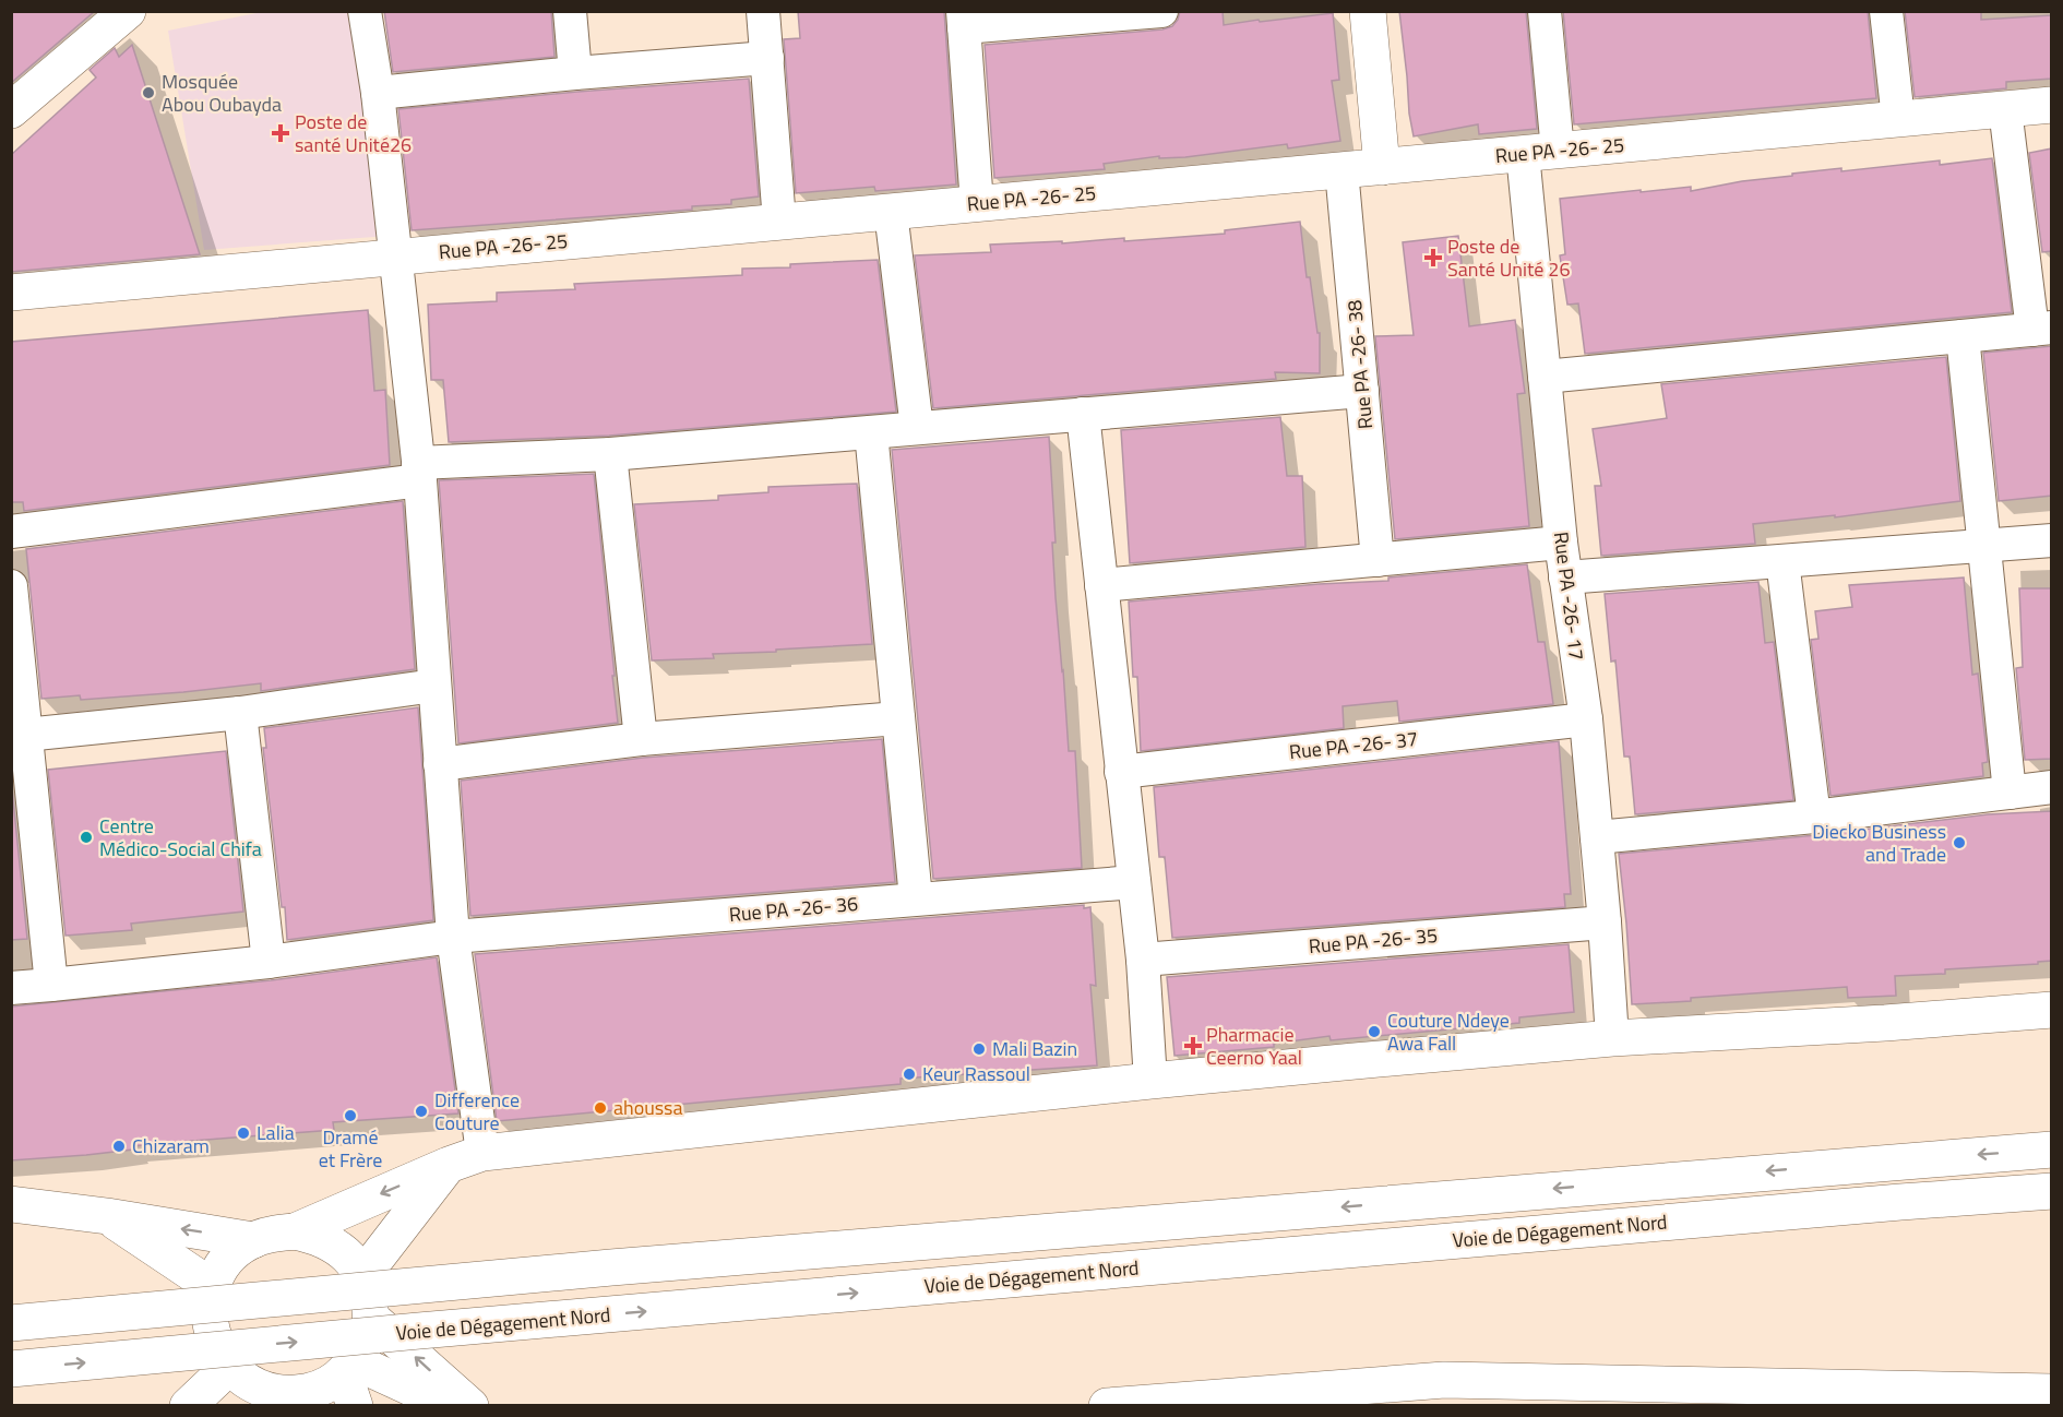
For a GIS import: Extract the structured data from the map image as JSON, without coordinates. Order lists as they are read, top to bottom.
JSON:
{
  "streets": {
    "main road": ["Rue PA -26- 25", "Voie de Dégagement Nord"],
    "street": [
      "Rue PA -26- 38",
      "Rue PA -26- 17",
      "Rue PA -26- 37",
      "Rue PA -26- 36",
      "Rue PA -26- 35"
    ]
  },
  "crossings": [
    ["Rue PA -26- 25", "Rue PA -26- 38"],
    ["Rue PA -26- 25", "Rue PA -26- 17"],
    ["Rue PA -26- 17", "Rue PA -26- 37"],
    ["Rue PA -26- 17", "Rue PA -26- 35"]
  ],
  "places": {
    "other": [
      "Mosquée Abou Oubayda",
      "Centre Médico-Social Chifa",
      "Diecko Business and Trade",
      "Couture Ndeye Awa Fall",
      "Mali Bazin",
      "Keur Rassoul",
      "ahoussa",
      "Difference Couture",
      "Dramé et Frère",
      "Lalia",
      "Chizaram"
    ],
    "health": ["Poste de santé Unité26", "Poste de Santé Unité 26", "Pharmacie Ceerno Yaal"]
  }
}
